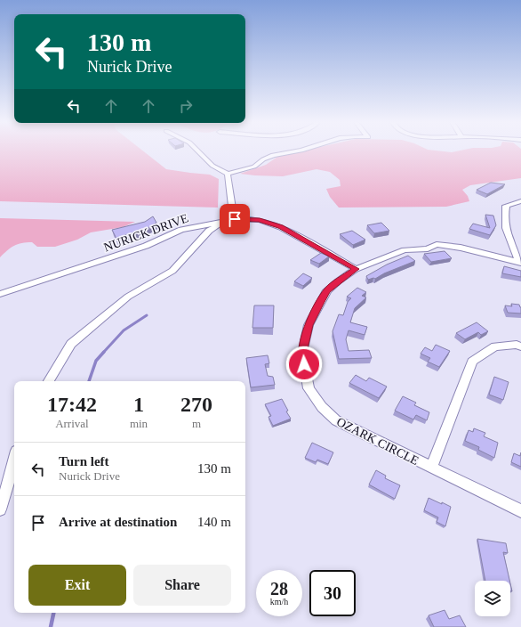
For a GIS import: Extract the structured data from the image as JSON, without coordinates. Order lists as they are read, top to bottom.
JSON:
{
  "streets": {
    "street": ["NURICK DRIVE", "OZARK CIRCLE"]
  },
  "crossings": [
    ["NURICK DRIVE", "OZARK CIRCLE"]
  ],
  "page": {
    "turn": ["130 m", "Nurick Drive"],
    "eta": [
      "17:42",
      "Arrival",
      "1",
      "min",
      "270",
      "m"
    ],
    "list": [
      {
        "name": "Turn left",
        "note": "Nurick Drive",
        "value": "130 m"
      },
      {
        "name": "Arrive at destination",
        "value": "140 m"
      }
    ],
    "buttons": ["Exit", "Share"],
    "speed": "28 km/h",
    "limit": "30"
  }
}
